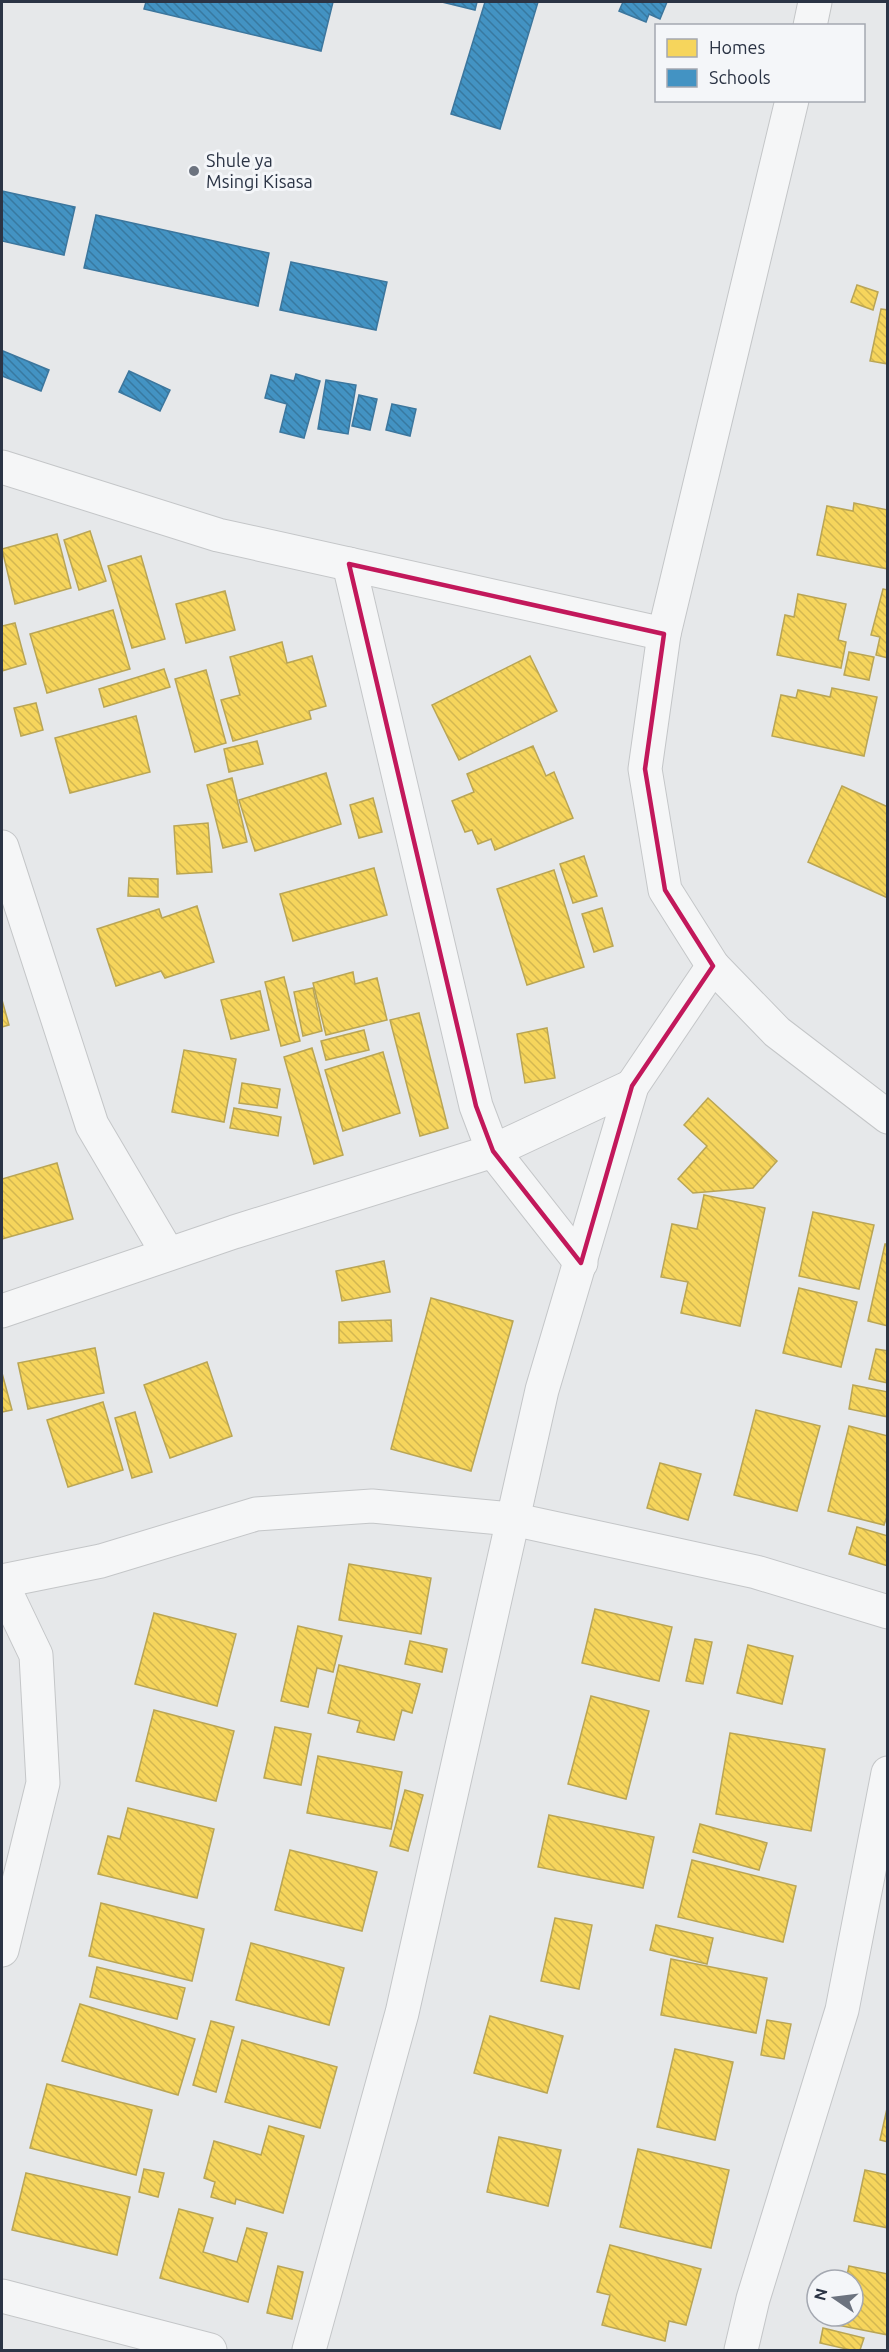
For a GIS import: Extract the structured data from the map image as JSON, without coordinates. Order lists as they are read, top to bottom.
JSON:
{
  "places": ["Shule ya Msingi Kisasa"],
  "legend": ["Homes", "Schools"],
  "north": "left"
}
